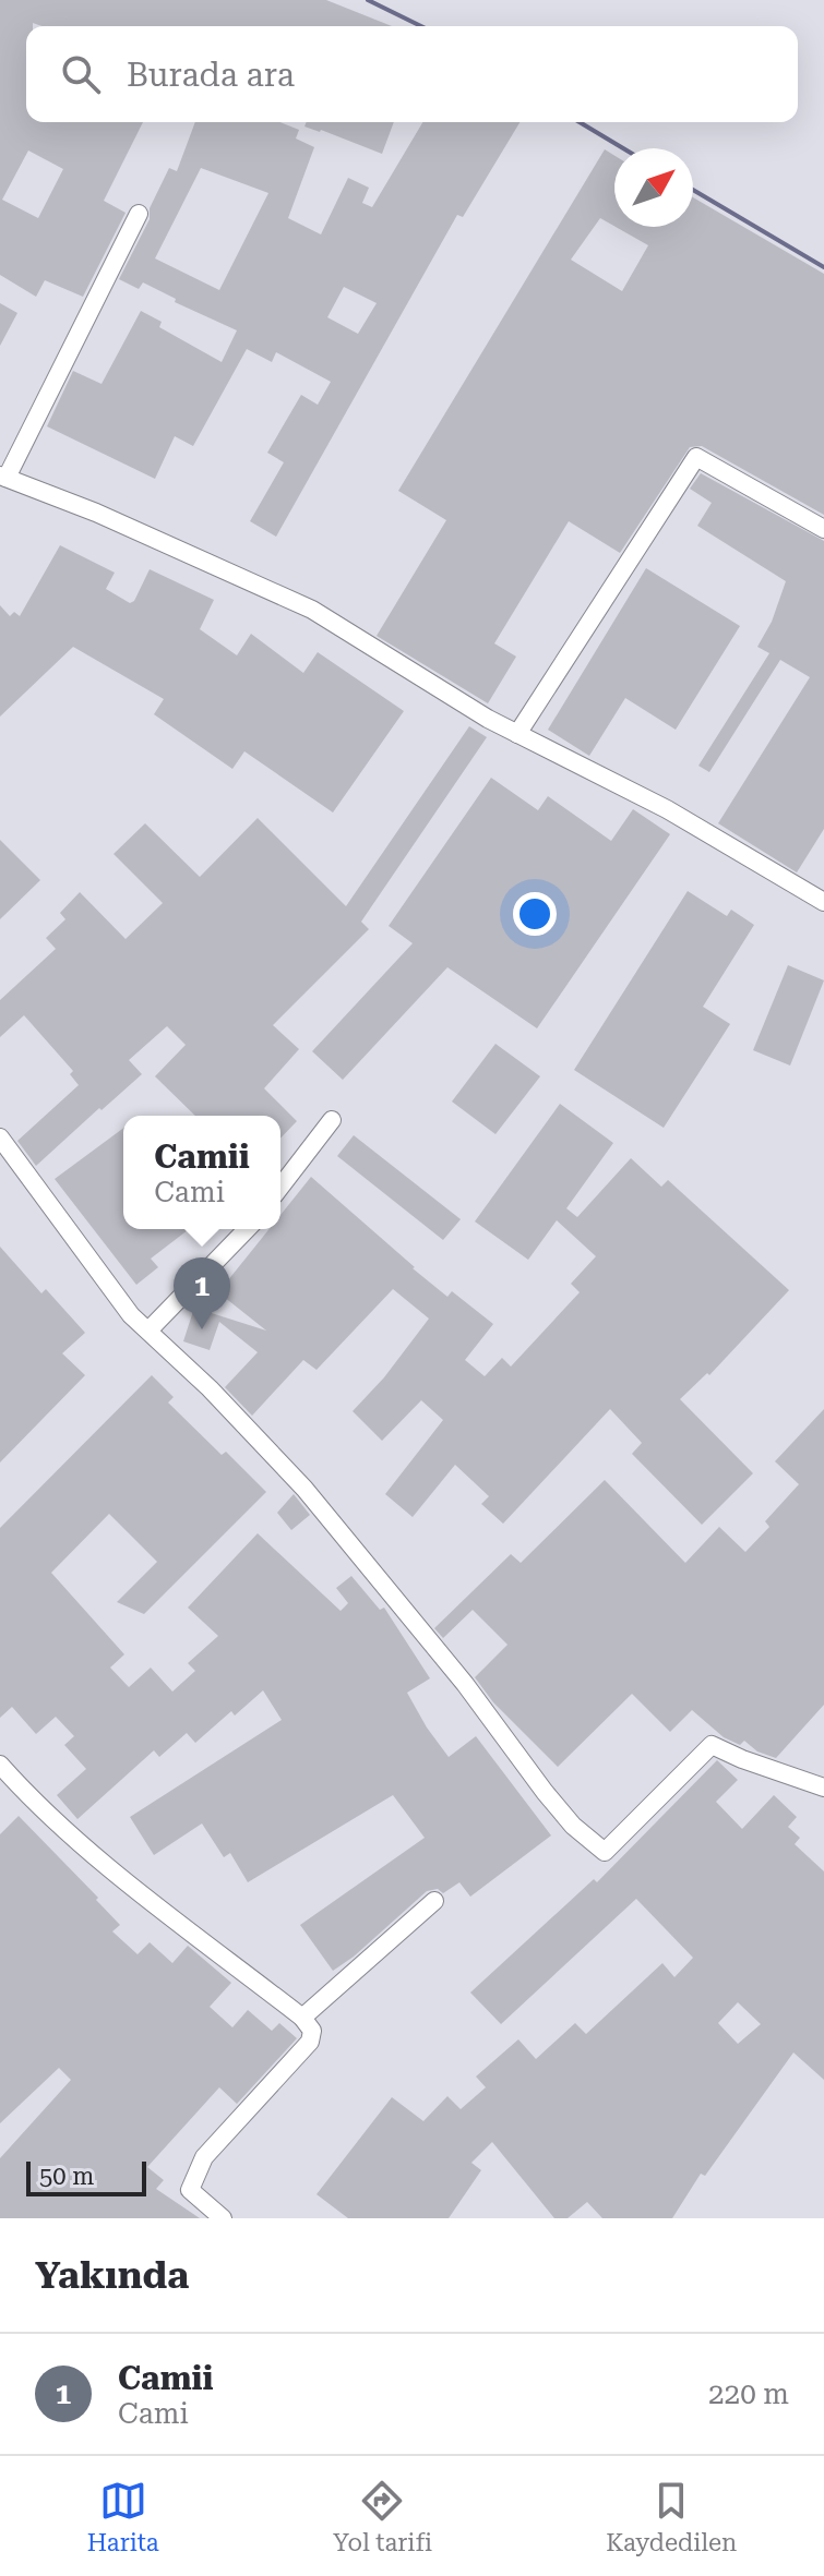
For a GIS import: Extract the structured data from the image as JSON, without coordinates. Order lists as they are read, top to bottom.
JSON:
{
  "scale_bar": "50 m",
  "north": "top right",
  "page": {
    "search": "Burada ara",
    "popup": ["Camii", "Cami"],
    "pins": "1",
    "scale": "50 m",
    "heading": "Yakında",
    "list": [
      {
        "mark": "1",
        "name": "Camii",
        "note": "Cami",
        "value": "220 m"
      }
    ],
    "nav": ["Harita", "Yol tarifi", "Kaydedilen"]
  }
}
